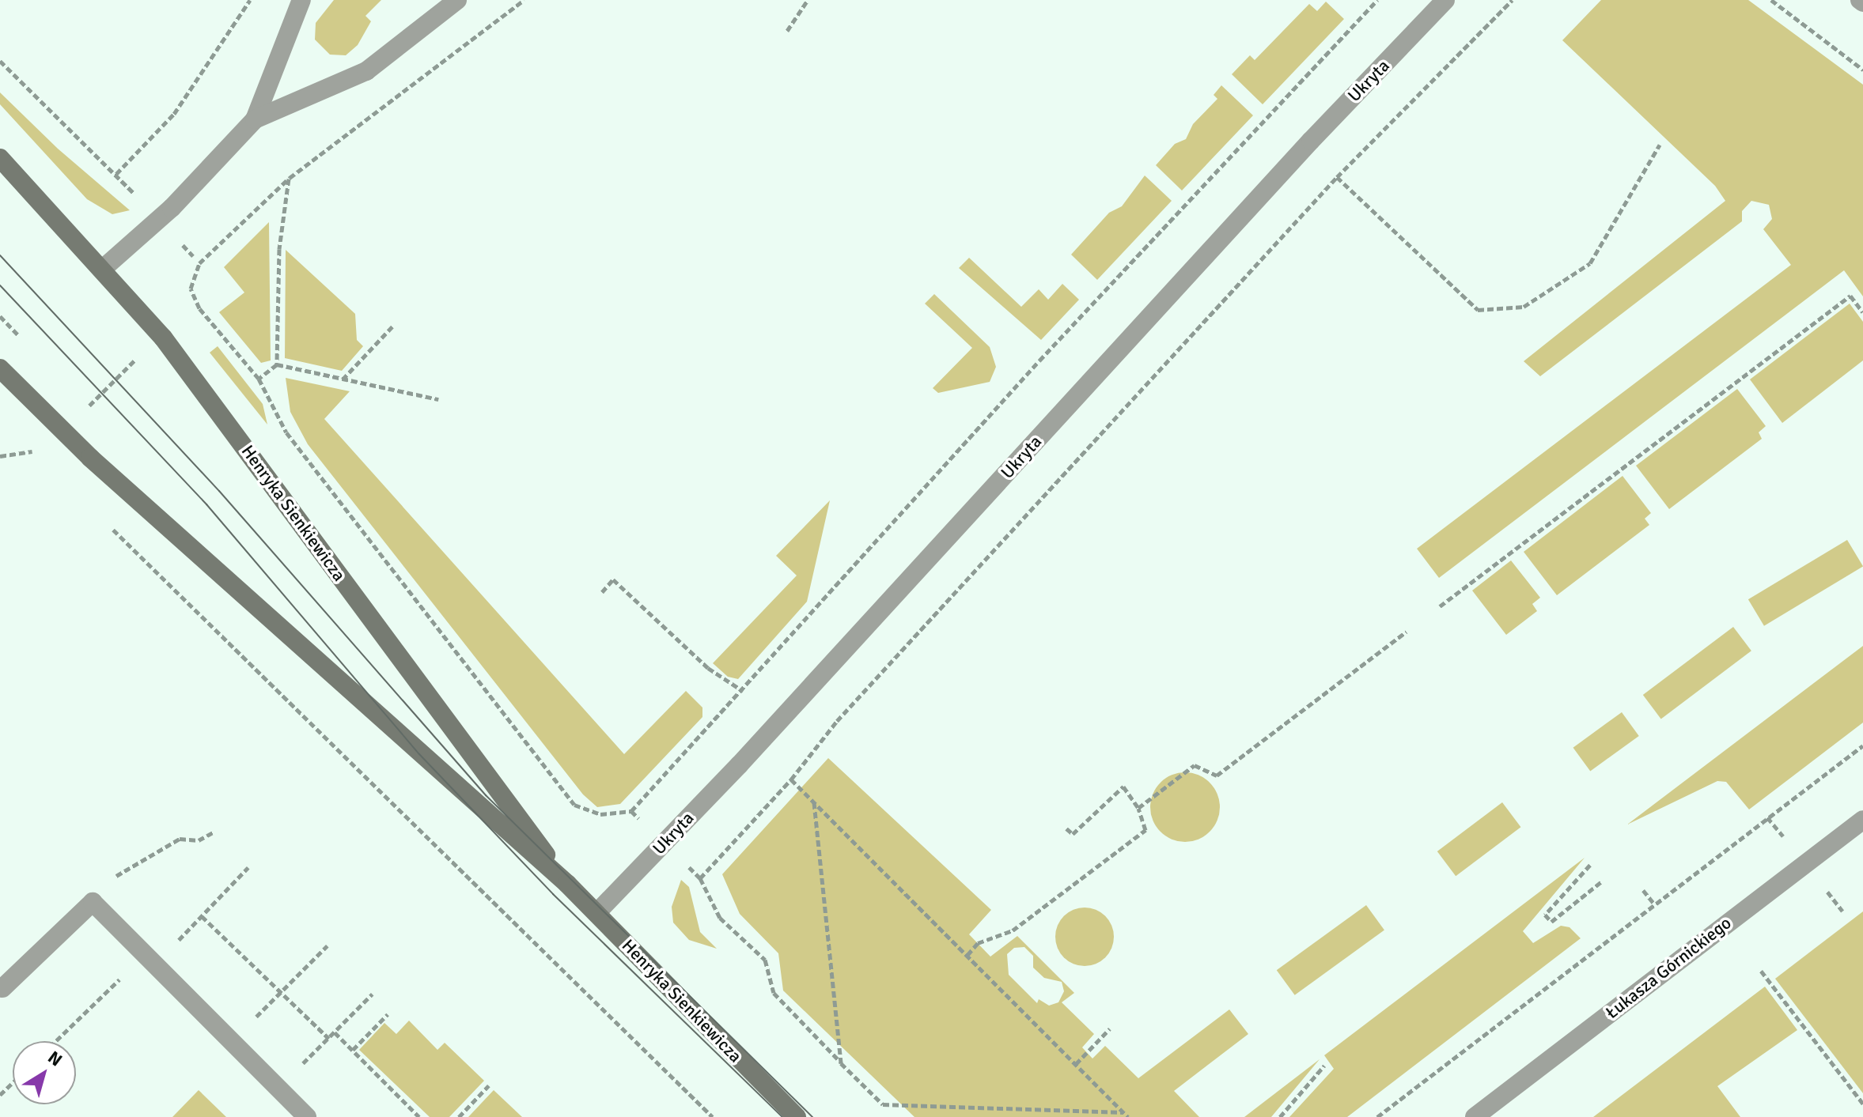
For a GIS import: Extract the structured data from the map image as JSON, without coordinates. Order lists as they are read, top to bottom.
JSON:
{
  "streets": {
    "street": ["Ukryta", "Henryka Sienkiewicza", "Łukasza Górnickiego"]
  },
  "crossings": [
    ["Ukryta", "Henryka Sienkiewicza"]
  ],
  "north": "top right"
}
